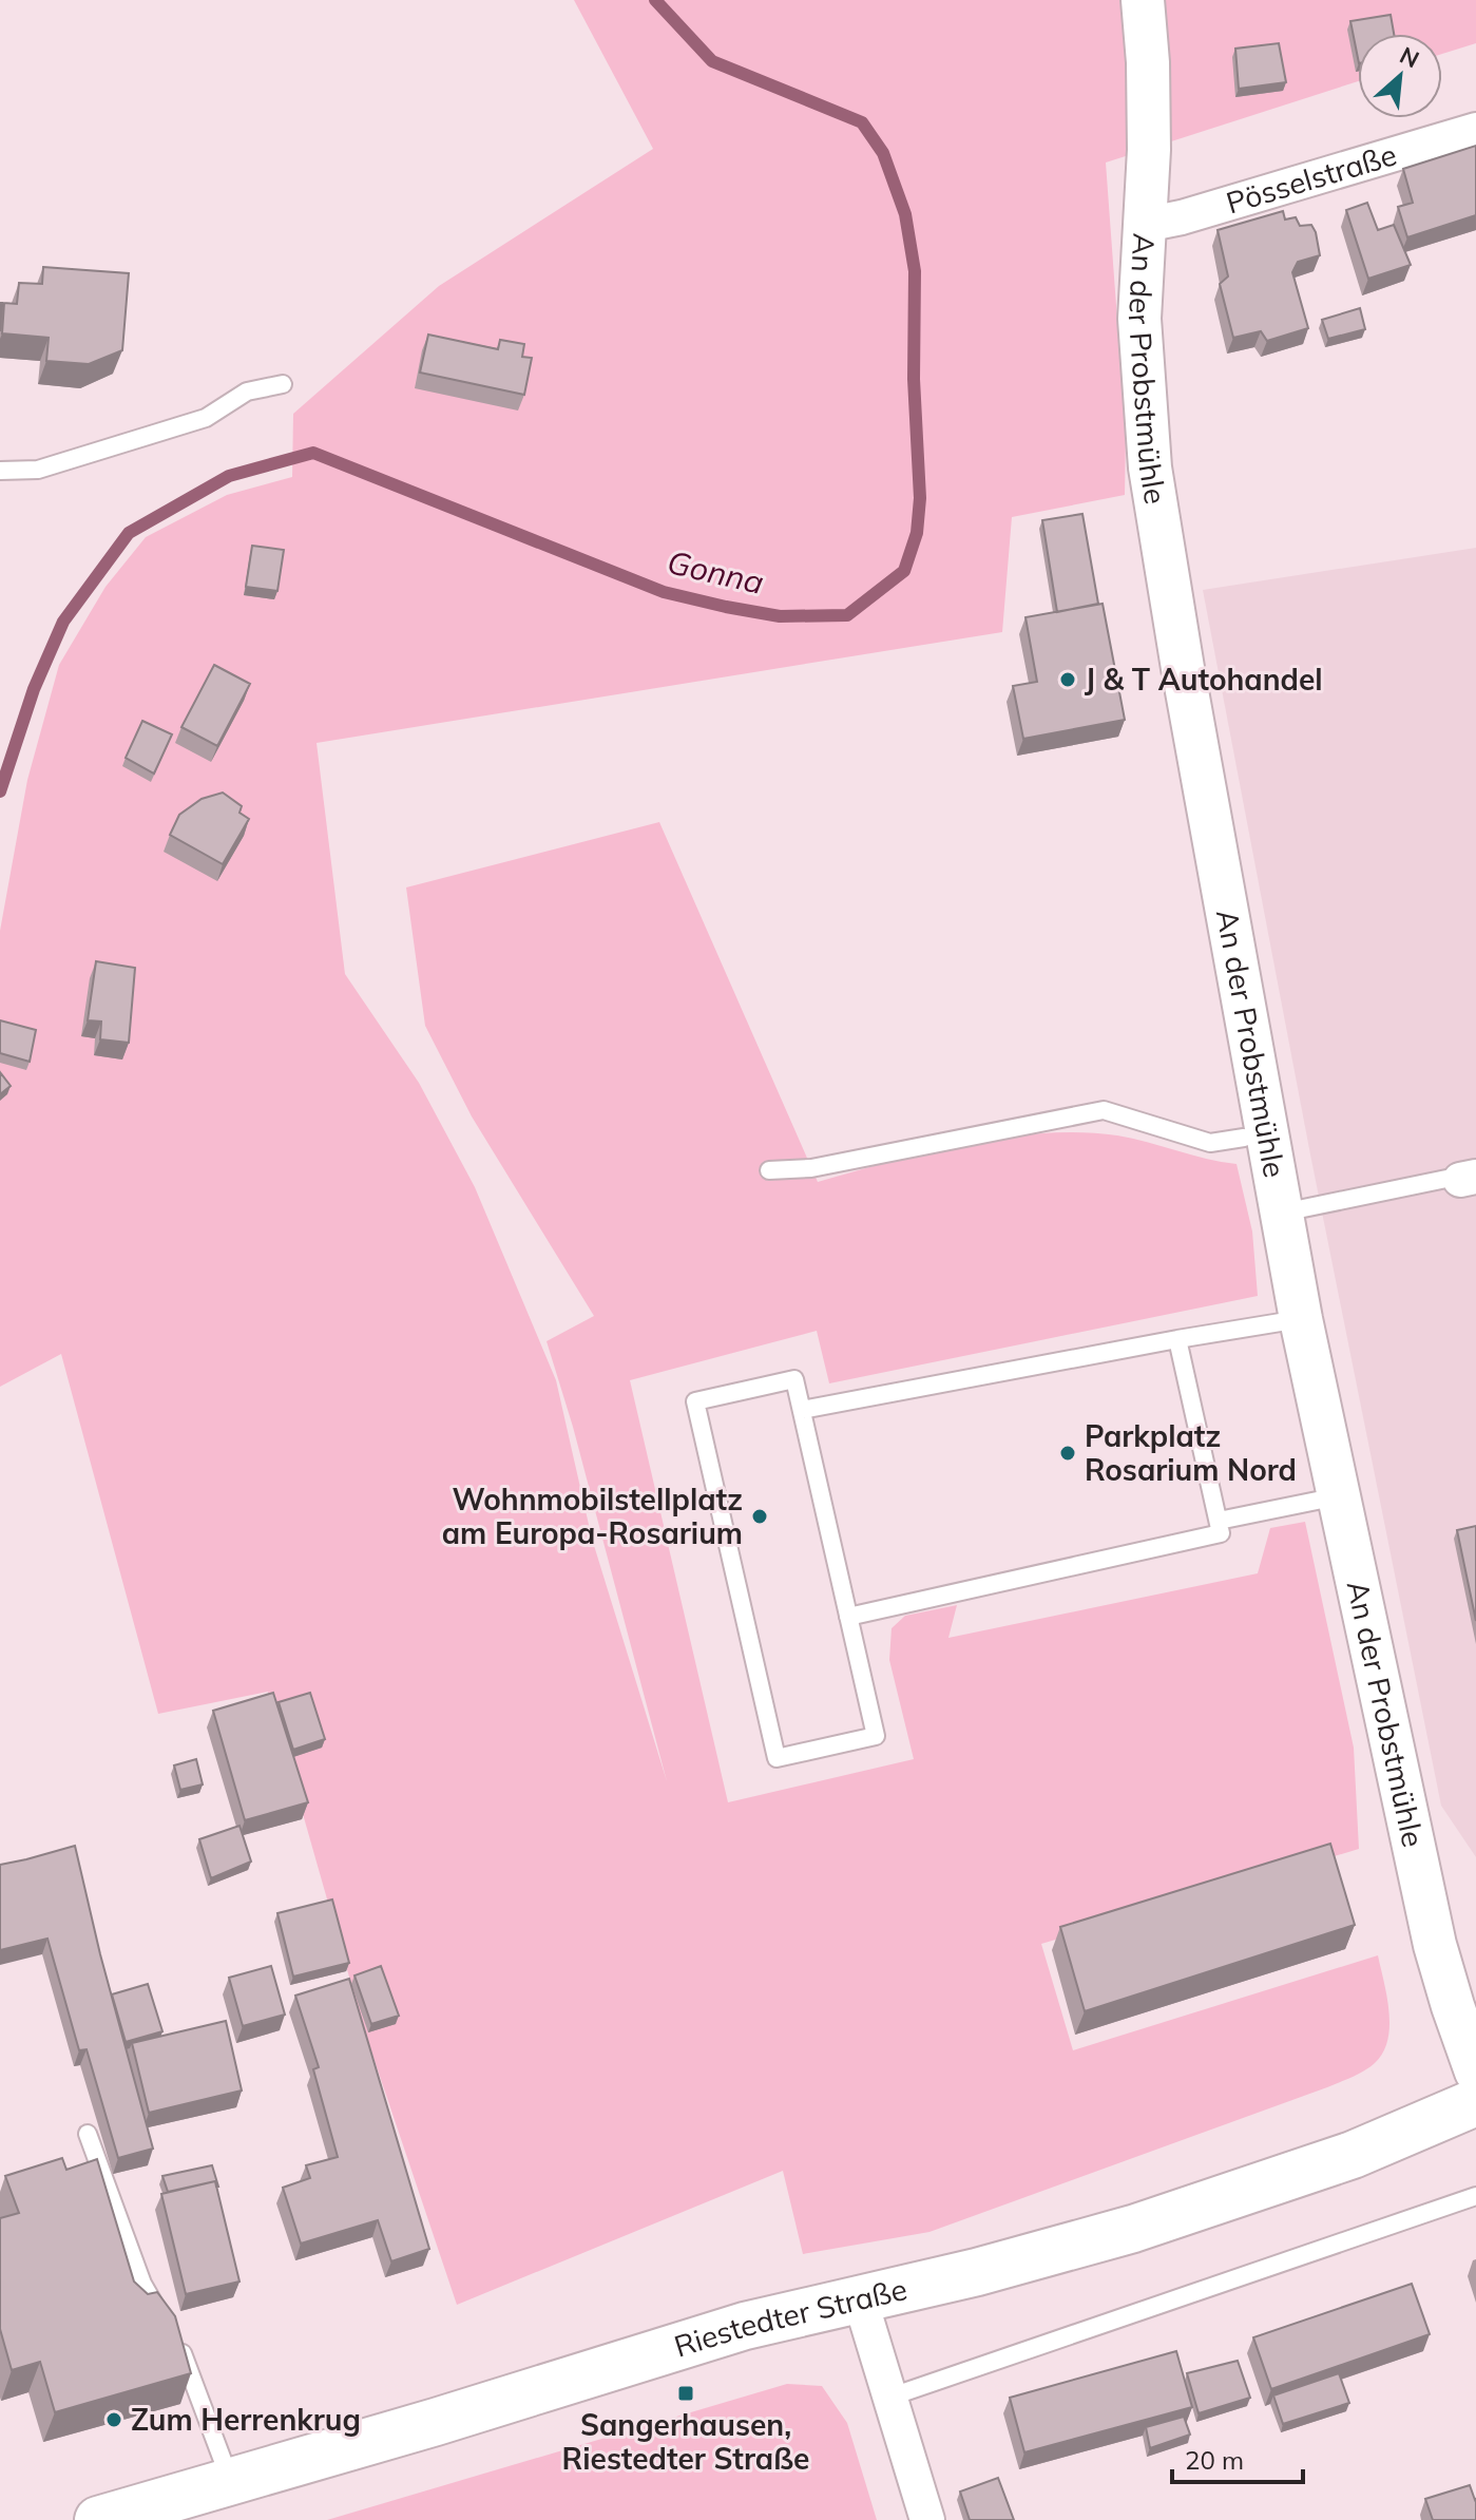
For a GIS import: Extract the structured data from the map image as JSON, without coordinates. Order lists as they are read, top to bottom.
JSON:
{
  "streets": {
    "main road": ["Riestedter Straße"],
    "street": ["Pösselstraße", "An der Probstmühle"]
  },
  "crossings": [
    ["Pösselstraße", "An der Probstmühle"]
  ],
  "water": ["Gonna"],
  "places": {
    "other": [
      "J & T Autohandel",
      "Parkplatz Rosarium Nord",
      "Wohnmobilstellplatz am Europa-Rosarium",
      "Zum Herrenkrug"
    ],
    "transit": ["Sangerhausen, Riestedter Straße"]
  },
  "scale_bar": "20 m",
  "north": "top right"
}
